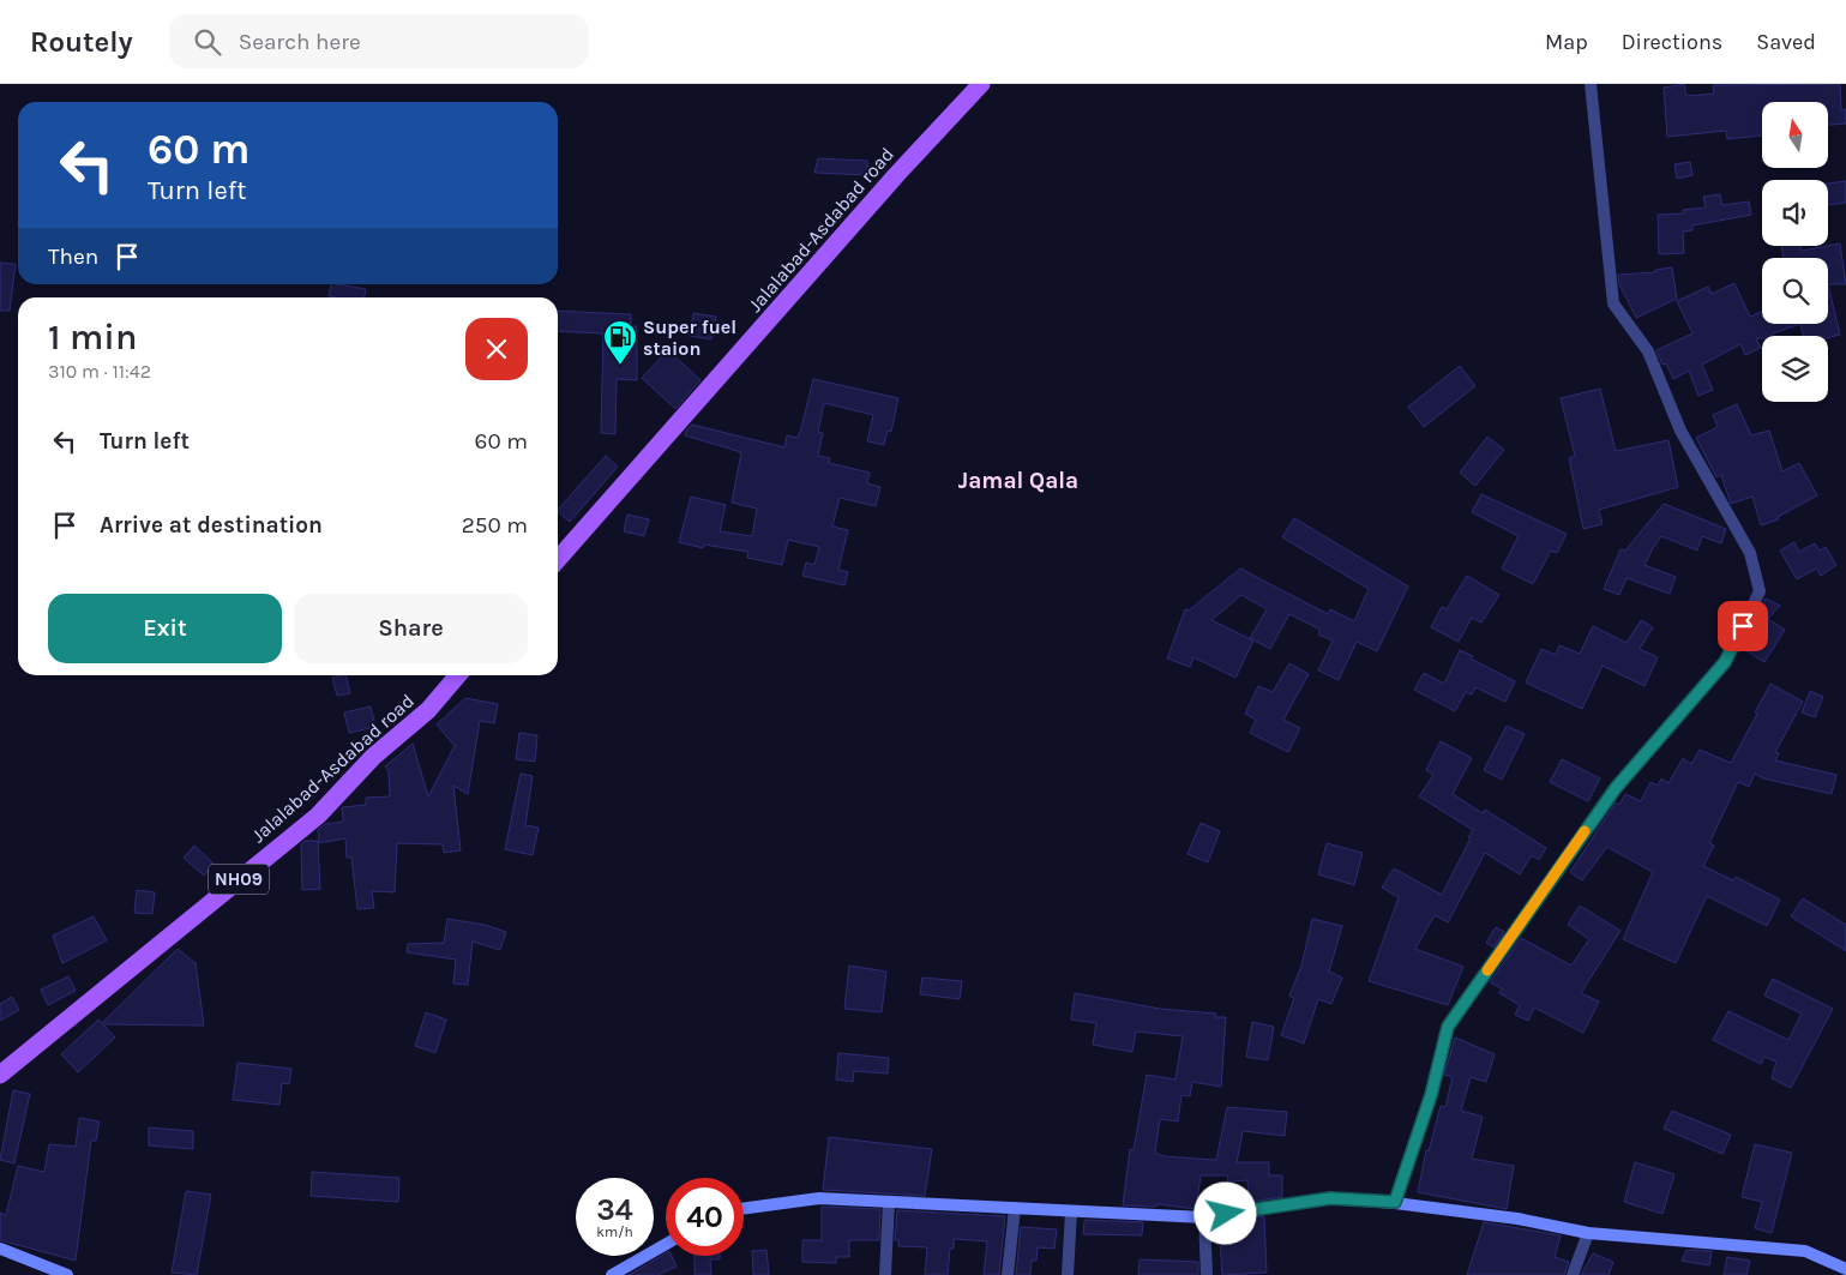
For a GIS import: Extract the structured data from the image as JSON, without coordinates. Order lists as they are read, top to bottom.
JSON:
{
  "streets": {
    "main road": ["Jalalabad-Asdabad road", "NH09"]
  },
  "districts": ["Jamal Qala"],
  "places": {
    "fuel station": ["Super fuel staion"]
  },
  "north": "top",
  "page": {
    "header": "Routely",
    "search": "Search here",
    "nav": ["Map", "Directions", "Saved"],
    "turn": ["60 m", "Turn left"],
    "then": "Then",
    "heading": ["1 min", "310 m · 11:42"],
    "list": [
      {
        "name": "Turn left",
        "value": "60 m"
      },
      {
        "name": "Arrive at destination",
        "value": "250 m"
      }
    ],
    "buttons": ["Exit", "Share"],
    "speed": "34 km/h",
    "limit": "40"
  }
}
